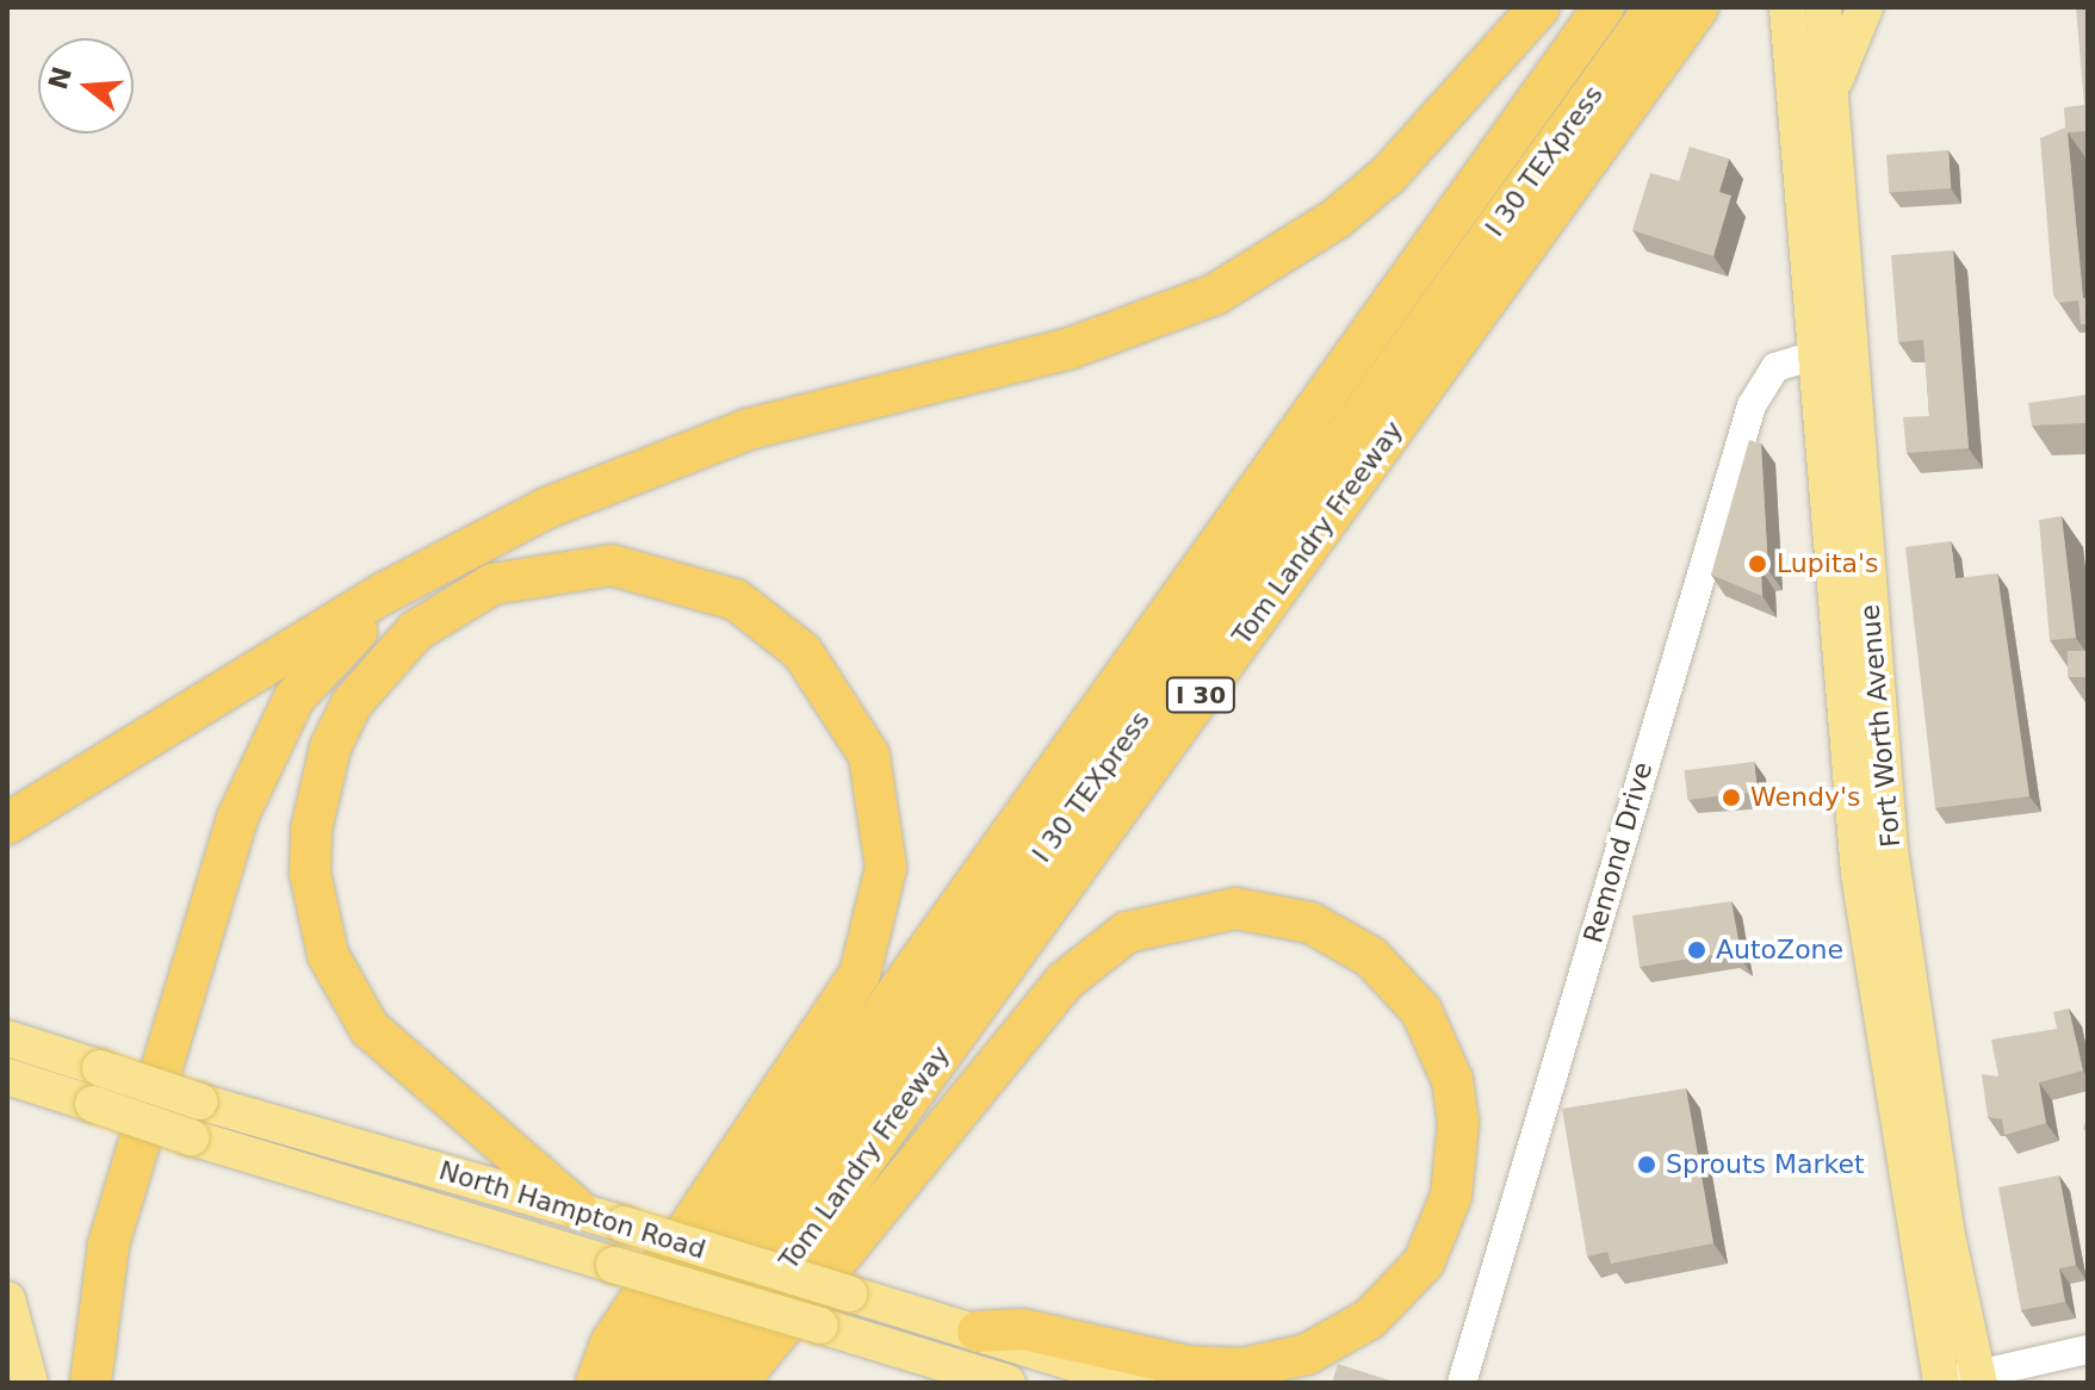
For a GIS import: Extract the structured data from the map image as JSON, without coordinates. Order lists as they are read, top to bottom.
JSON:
{
  "streets": {
    "highway": ["I 30 TEXpress", "Tom Landry Freeway", "I 30"],
    "main road": ["Fort Worth Avenue", "North Hampton Road"],
    "street": ["Remond Drive"]
  },
  "crossings": [
    ["Fort Worth Avenue", "Remond Drive"]
  ],
  "places": [
    "Lupita's",
    "Wendy's",
    "AutoZone",
    "Sprouts Market"
  ],
  "north": "left"
}
